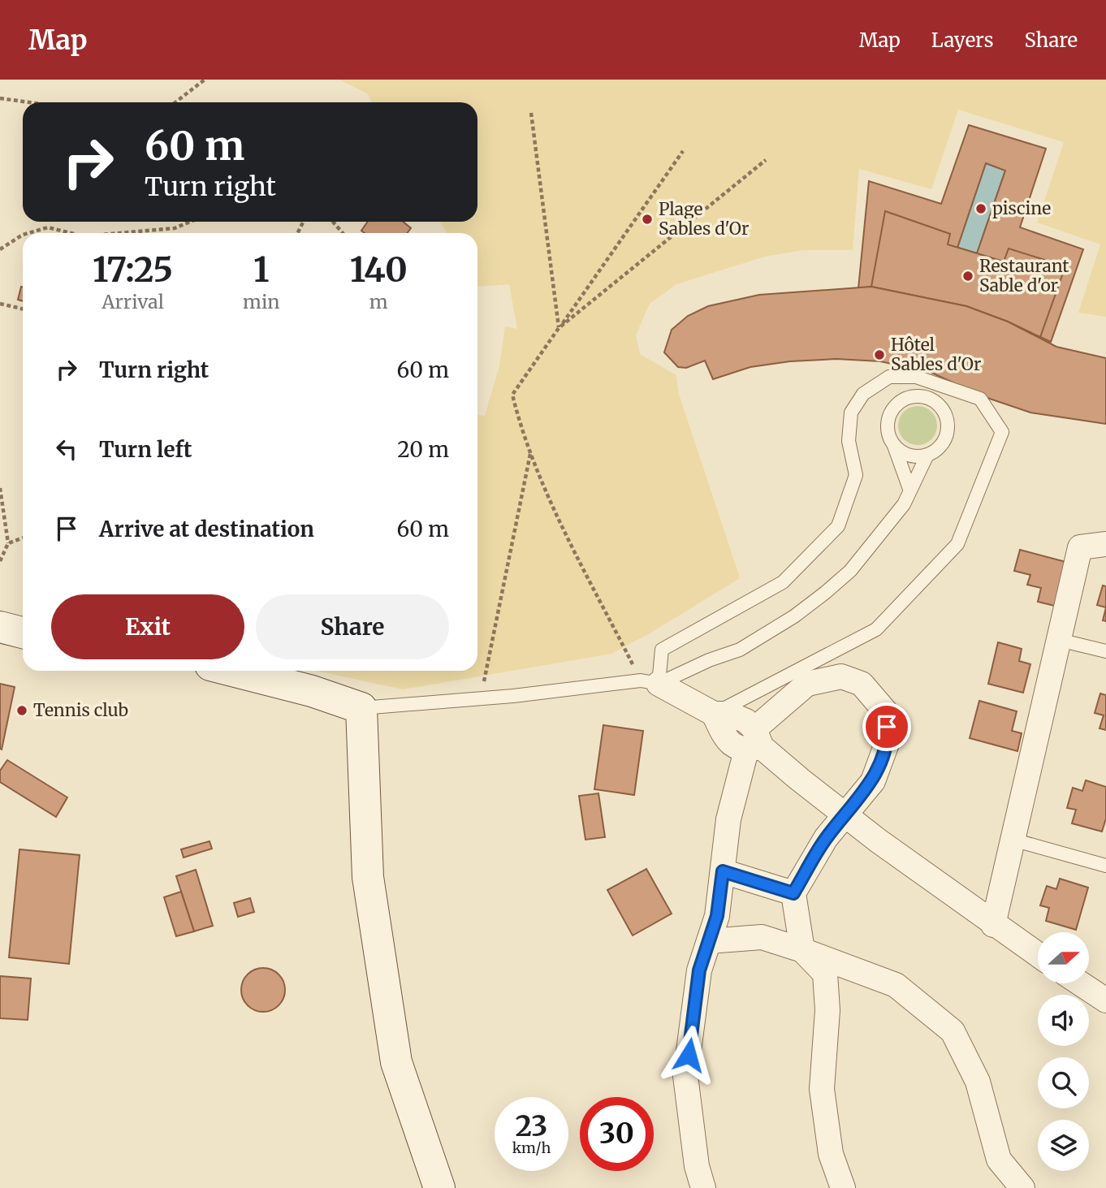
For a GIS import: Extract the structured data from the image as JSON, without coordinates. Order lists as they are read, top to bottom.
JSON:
{
  "places": [
    "piscine",
    "Plage Sables d'Or",
    "Restaurant Sable d'or",
    "Hôtel Sables d'Or",
    "Tennis club"
  ],
  "north": "right",
  "page": {
    "header": "Map",
    "nav": ["Map", "Layers", "Share"],
    "turn": ["60 m", "Turn right"],
    "eta": [
      "17:25",
      "Arrival",
      "1",
      "min",
      "140",
      "m"
    ],
    "list": [
      {
        "name": "Turn right",
        "value": "60 m"
      },
      {
        "name": "Turn left",
        "value": "20 m"
      },
      {
        "name": "Arrive at destination",
        "value": "60 m"
      }
    ],
    "buttons": ["Exit", "Share"],
    "speed": "23 km/h",
    "limit": "30"
  }
}
